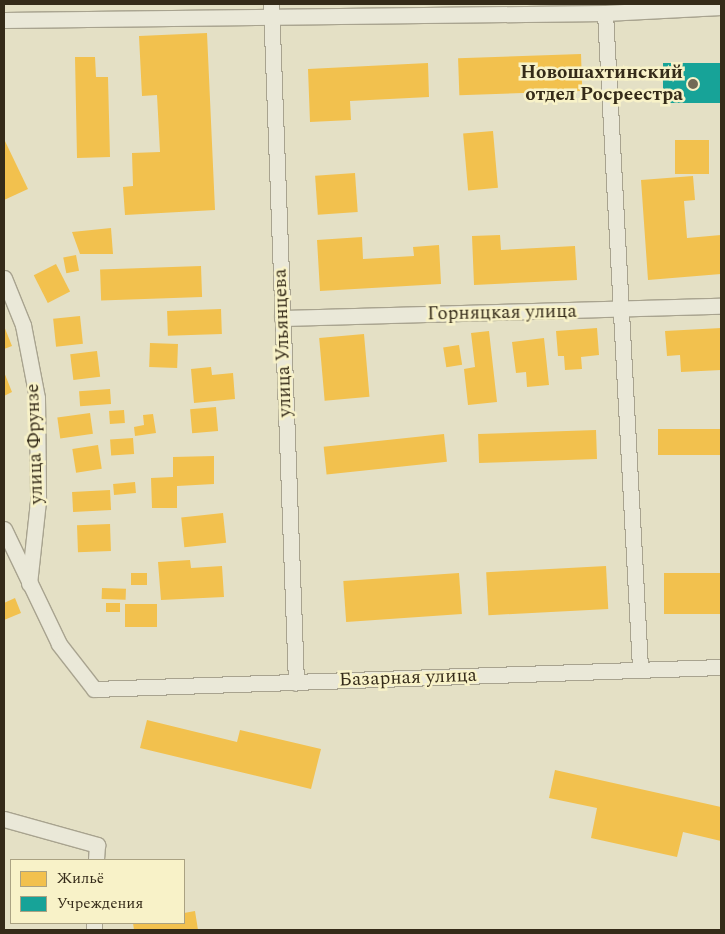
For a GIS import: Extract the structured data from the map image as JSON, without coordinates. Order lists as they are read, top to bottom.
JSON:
{
  "streets": {
    "street": [
      "Горняцкая улица",
      "улица Ульянцева",
      "улица Фрунзе",
      "Базарная улица"
    ]
  },
  "crossings": [
    ["Горняцкая улица", "улица Ульянцева"],
    ["улица Ульянцева", "Базарная улица"],
    ["улица Фрунзе", "Базарная улица"]
  ],
  "places": ["Новошахтинский отдел Росреестра"],
  "legend": ["Жильё", "Учреждения"]
}
